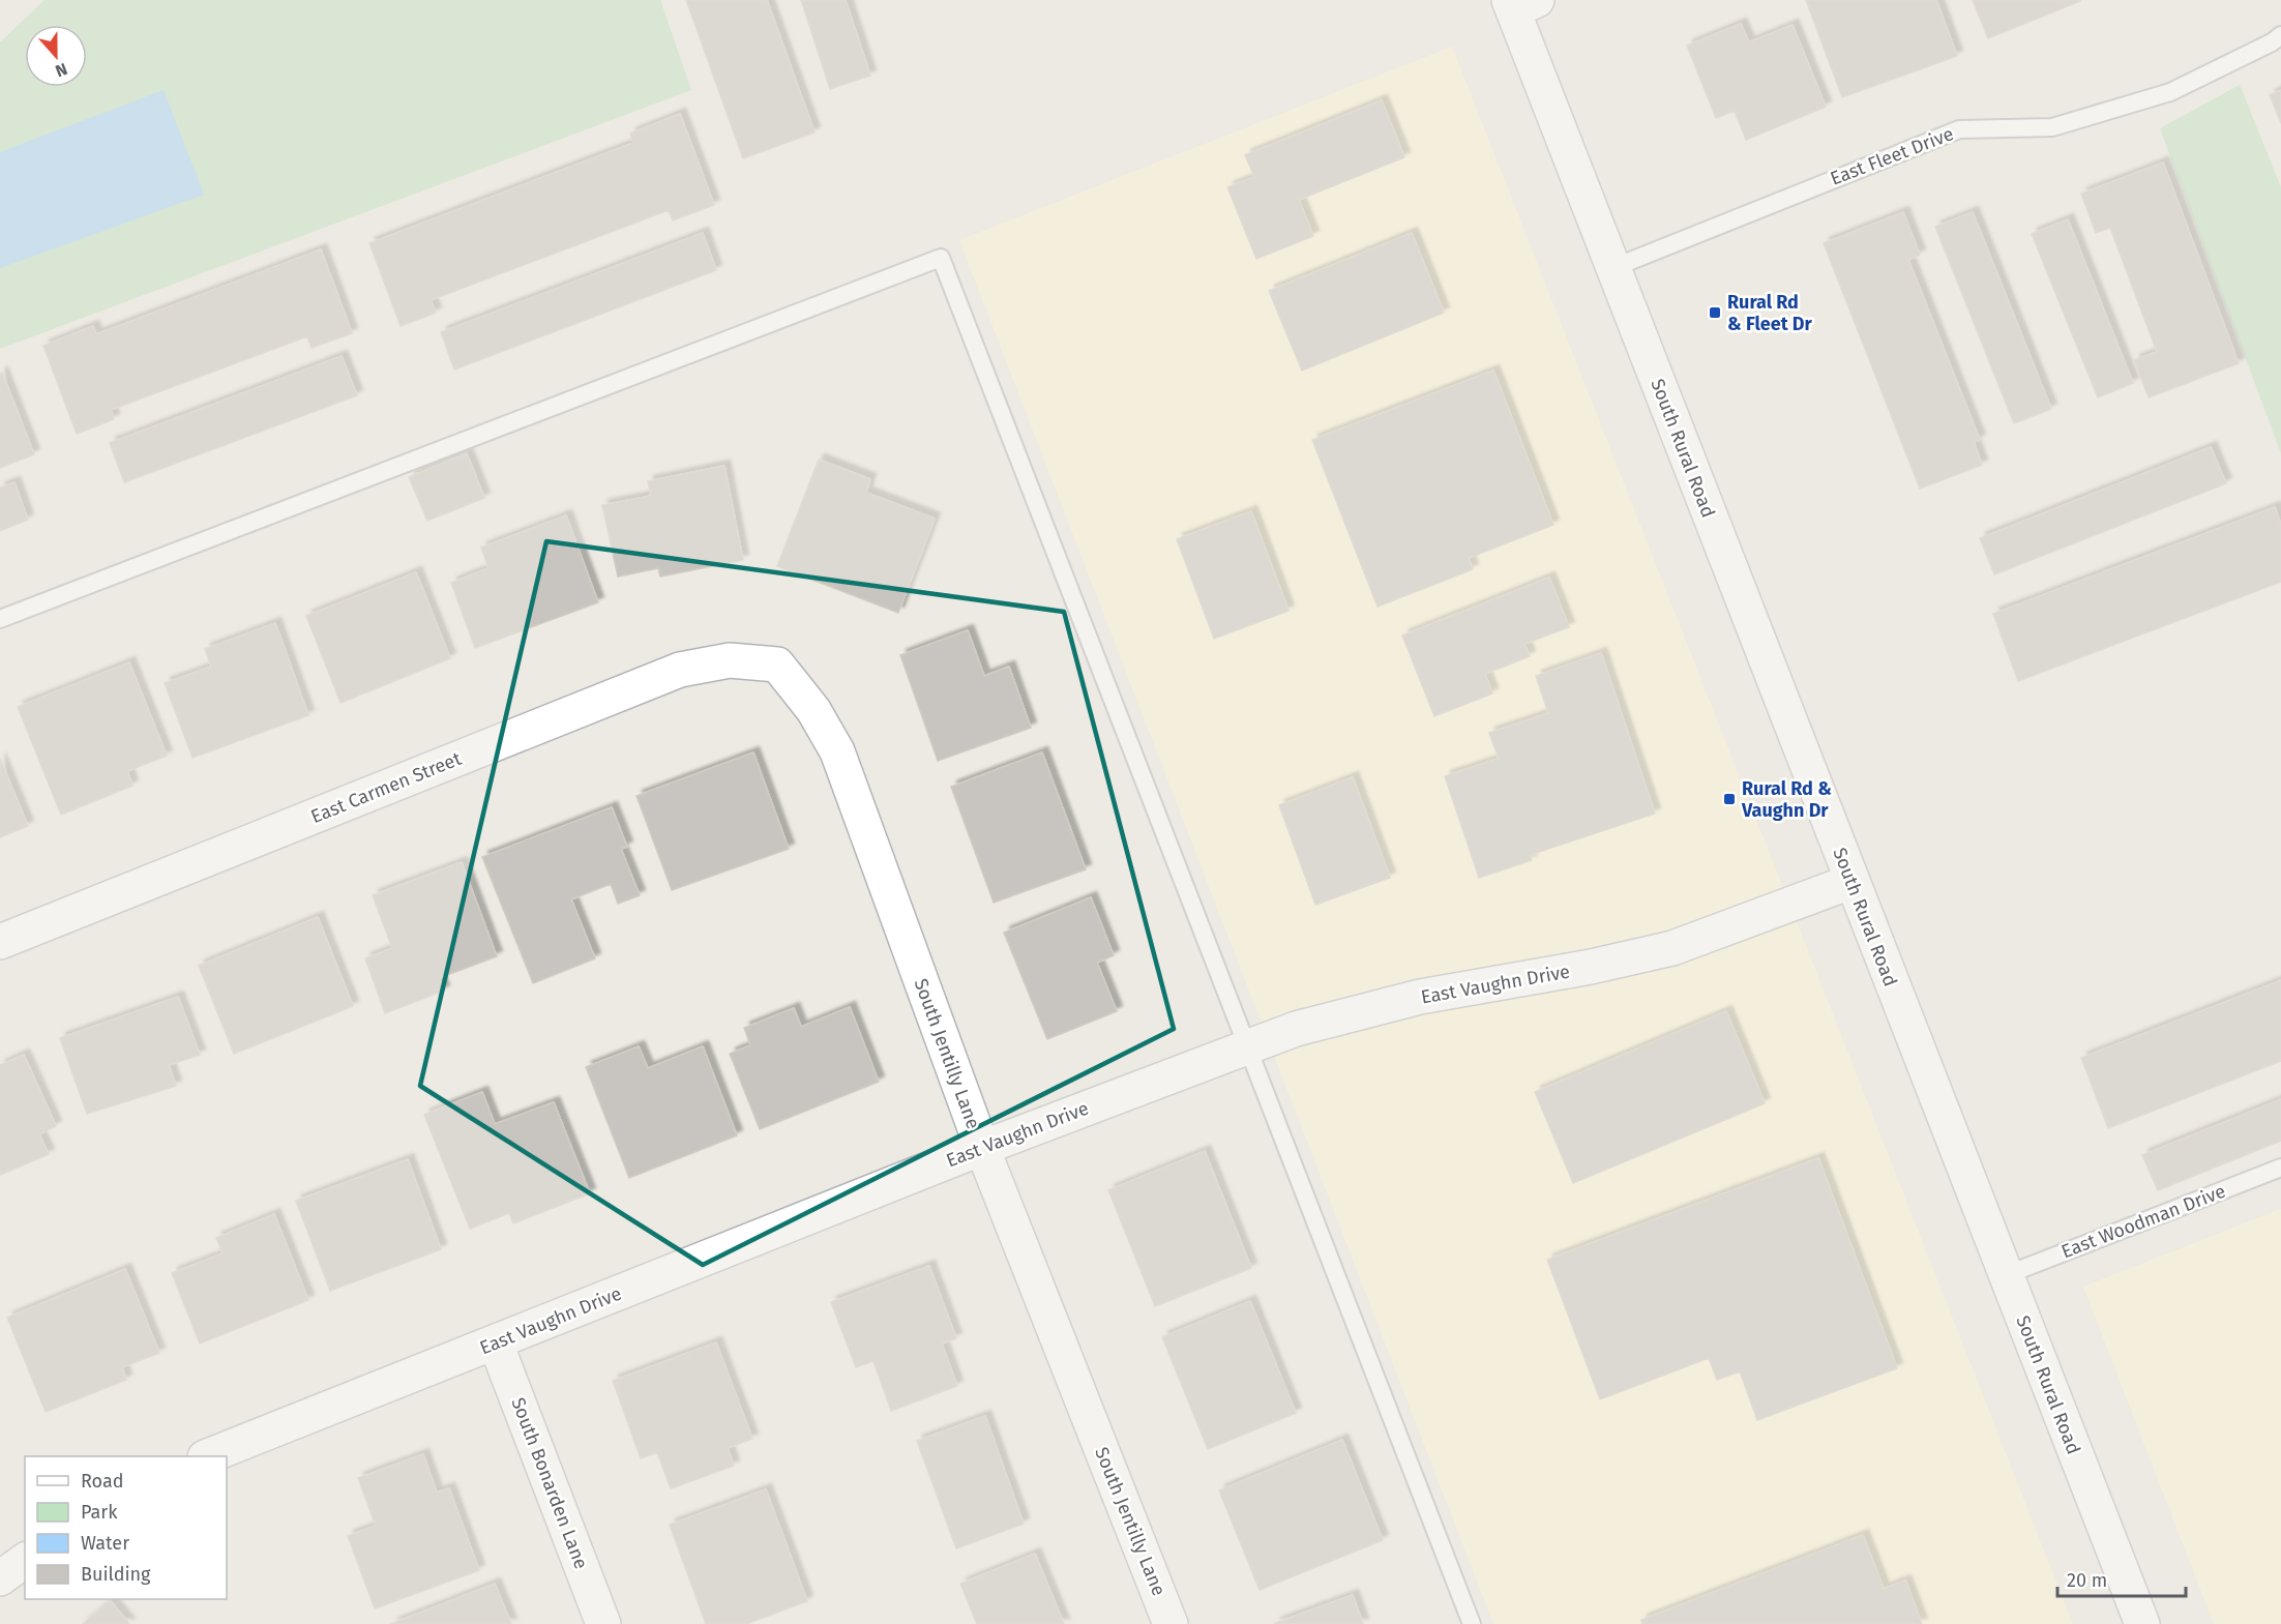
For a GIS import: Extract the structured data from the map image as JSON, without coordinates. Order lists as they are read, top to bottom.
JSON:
{
  "streets": {
    "street": [
      "South Rural Road",
      "East Carmen Street",
      "East Vaughn Drive",
      "South Jentilly Lane",
      "South Bonarden Lane"
    ],
    "lane": ["East Fleet Drive", "East Woodman Drive"]
  },
  "crossings": [
    ["East Fleet Drive", "South Rural Road"],
    ["South Rural Road", "East Vaughn Drive"],
    ["South Rural Road", "East Woodman Drive"],
    ["East Carmen Street", "South Jentilly Lane"],
    ["East Vaughn Drive", "South Jentilly Lane"],
    ["East Vaughn Drive", "South Bonarden Lane"]
  ],
  "places": {
    "transit": ["Rural Rd & Fleet Dr", "Rural Rd & Vaughn Dr"]
  },
  "legend": [
    "Road",
    "Park",
    "Water",
    "Building"
  ],
  "scale_bar": "20 m",
  "north": "bottom"
}
